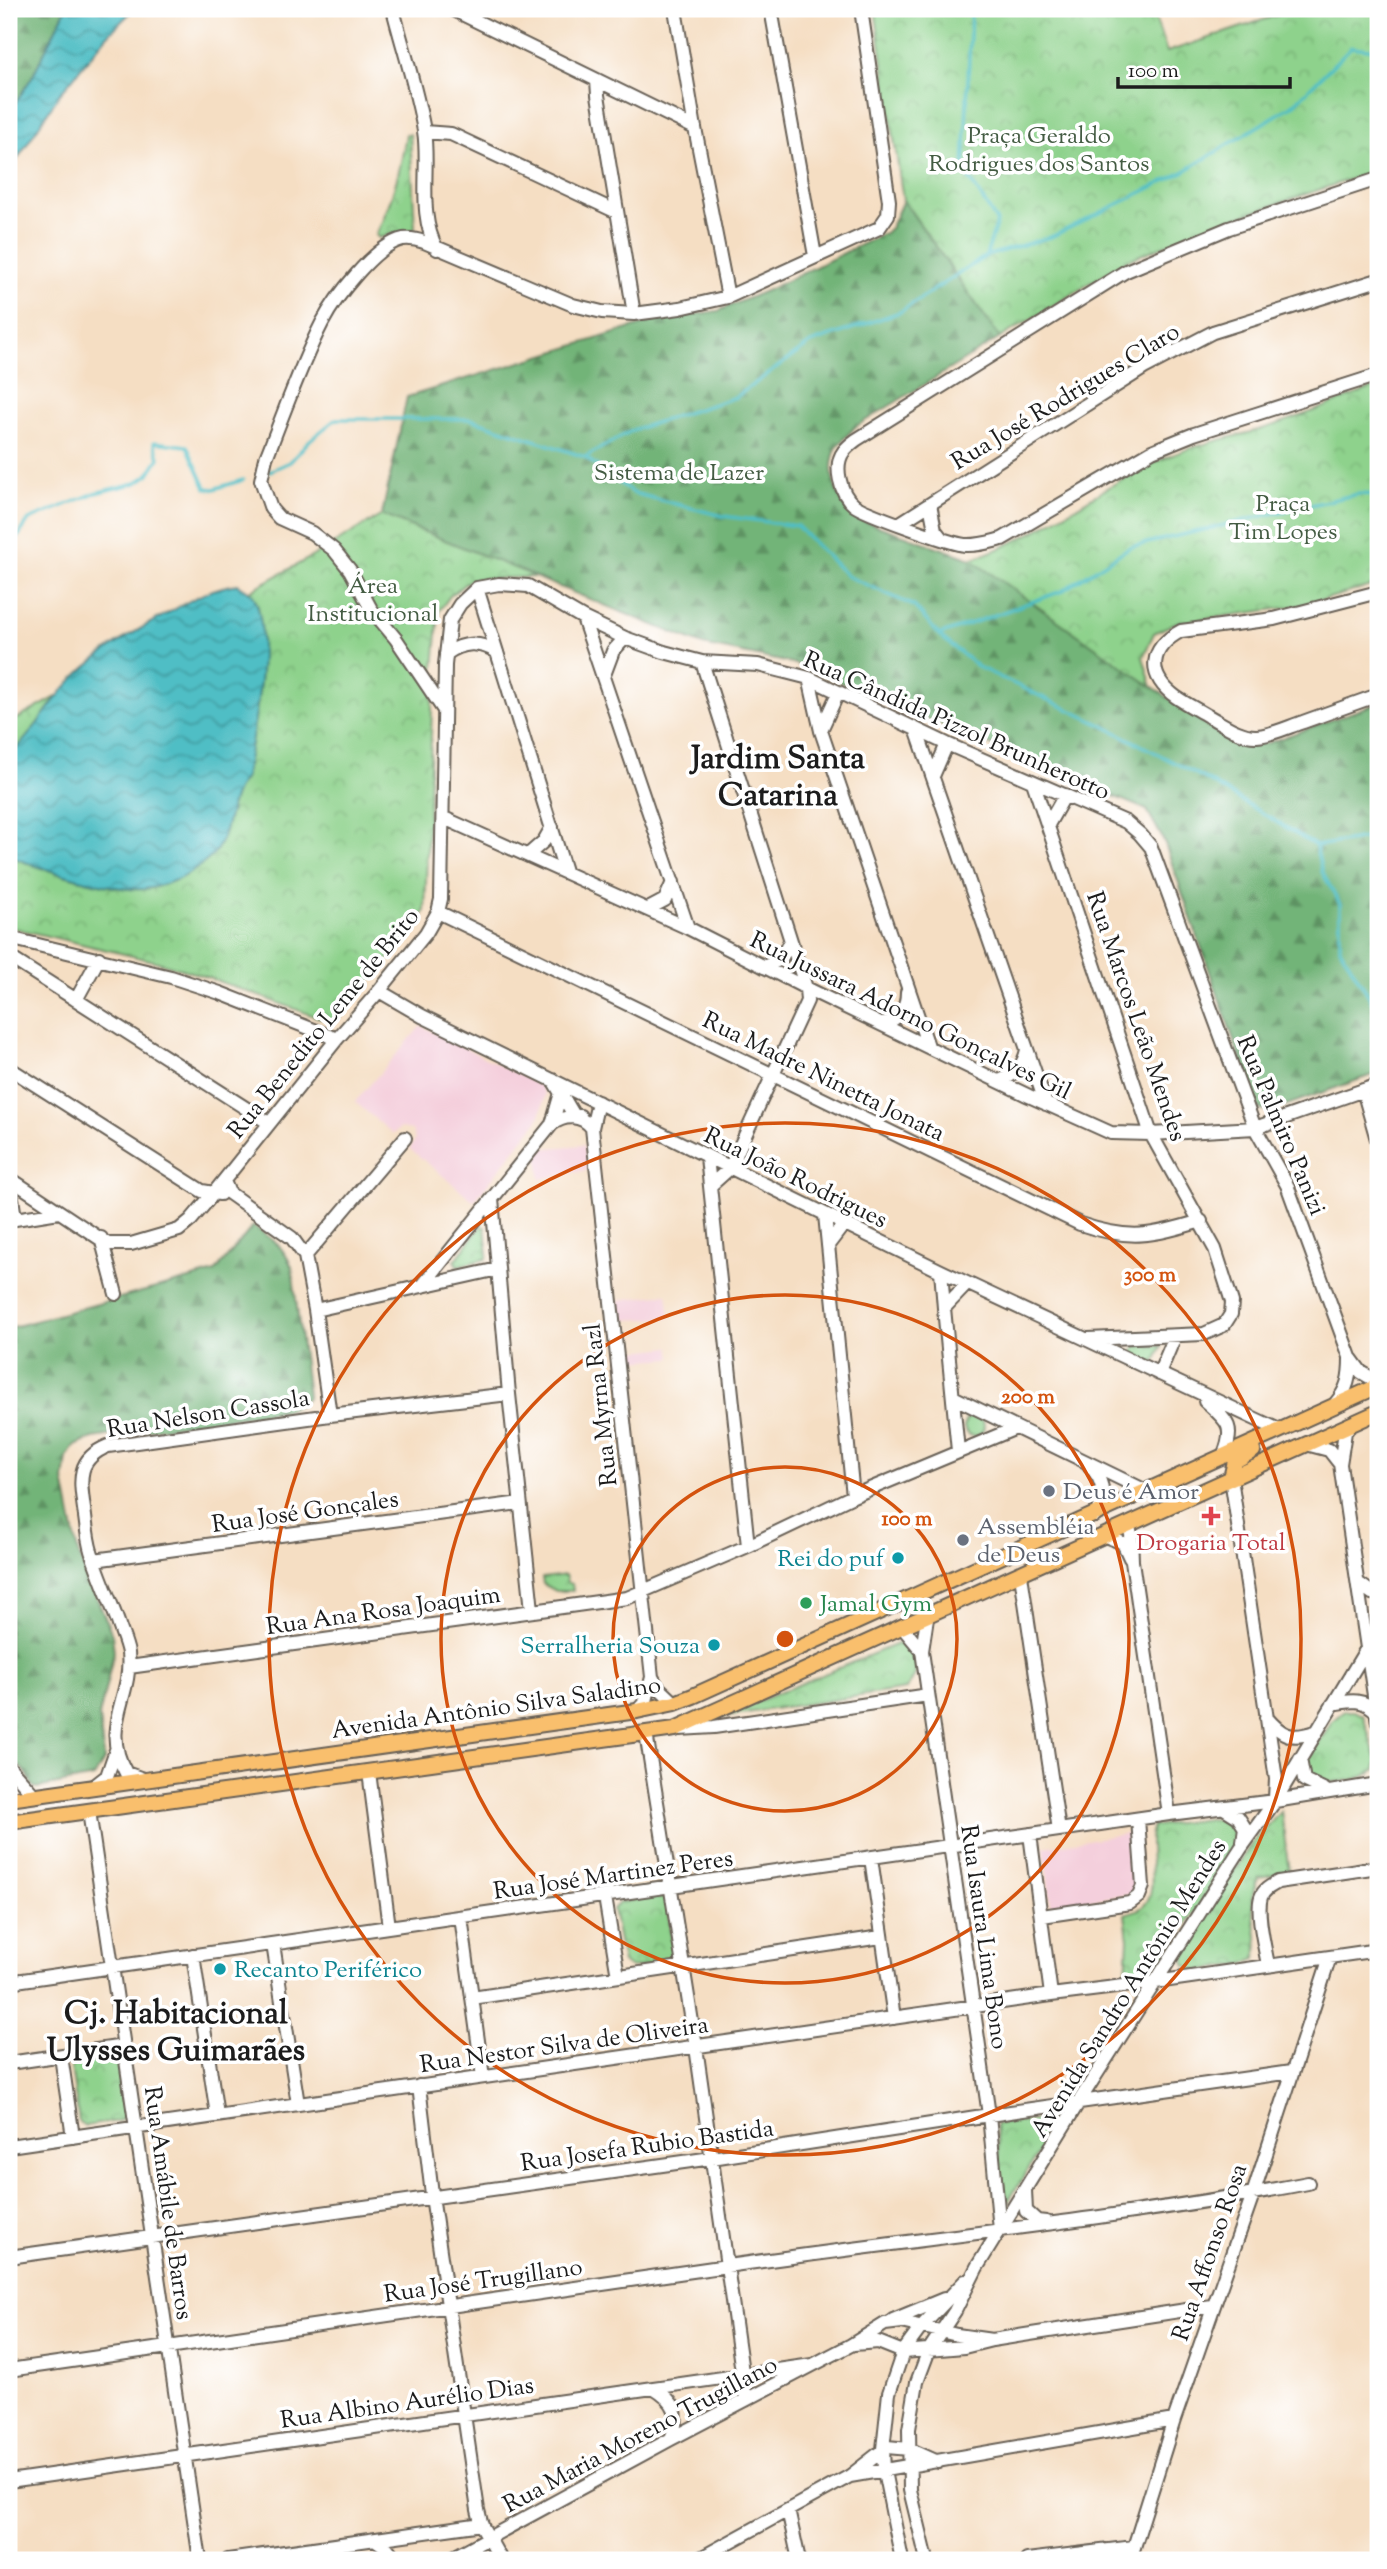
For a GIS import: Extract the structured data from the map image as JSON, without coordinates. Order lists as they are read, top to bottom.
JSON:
{
  "streets": {
    "main road": ["Avenida Antônio Silva Saladino"],
    "street": [
      "Rua José Rodrigues Claro",
      "Rua Cândida Pizzol Brunherotto",
      "Rua Jussara Adorno Gonçalves Gil",
      "Rua Marcos Leão Mendes",
      "Rua Benedito Leme de Brito",
      "Rua Madre Ninetta Jonata",
      "Rua Palmiro Panizi",
      "Rua João Rodrigues",
      "Rua Myrna Razl",
      "Rua Nelson Cassola",
      "Rua José Gonçales",
      "Rua Ana Rosa Joaquim",
      "Rua José Martinez Peres",
      "Rua Isaura Lima Bono",
      "Avenida Sandro Antônio Mendes",
      "Rua Nestor Silva de Oliveira",
      "Rua Josefa Rubio Bastida",
      "Rua Amábile de Barros",
      "Rua Affonso Rosa",
      "Rua José Trugillano",
      "Rua Albino Aurélio Dias",
      "Rua Maria Moreno Trugillano"
    ]
  },
  "crossings": [
    ["Rua Cândida Pizzol Brunherotto", "Rua Marcos Leão Mendes"],
    ["Rua Cândida Pizzol Brunherotto", "Rua Benedito Leme de Brito"],
    ["Rua Cândida Pizzol Brunherotto", "Rua Palmiro Panizi"],
    ["Rua Jussara Adorno Gonçalves Gil", "Rua Marcos Leão Mendes"],
    ["Rua Jussara Adorno Gonçalves Gil", "Rua Benedito Leme de Brito"],
    ["Rua Jussara Adorno Gonçalves Gil", "Rua Palmiro Panizi"],
    ["Rua Marcos Leão Mendes", "Rua Madre Ninetta Jonata"],
    ["Rua Marcos Leão Mendes", "Rua João Rodrigues"],
    ["Rua Benedito Leme de Brito", "Rua Madre Ninetta Jonata"],
    ["Rua Benedito Leme de Brito", "Rua João Rodrigues"],
    ["Rua João Rodrigues", "Rua Myrna Razl"],
    ["Rua Myrna Razl", "Rua Ana Rosa Joaquim"],
    ["Rua Myrna Razl", "Avenida Antônio Silva Saladino"],
    ["Rua Nelson Cassola", "Rua José Gonçales"],
    ["Rua Nelson Cassola", "Rua Ana Rosa Joaquim"],
    ["Rua Nelson Cassola", "Avenida Antônio Silva Saladino"],
    ["Avenida Antônio Silva Saladino", "Rua Isaura Lima Bono"],
    ["Avenida Antônio Silva Saladino", "Rua Amábile de Barros"],
    ["Rua José Martinez Peres", "Rua Isaura Lima Bono"],
    ["Rua José Martinez Peres", "Avenida Sandro Antônio Mendes"],
    ["Rua José Martinez Peres", "Rua Amábile de Barros"],
    ["Rua Isaura Lima Bono", "Avenida Sandro Antônio Mendes"],
    ["Rua Isaura Lima Bono", "Rua Nestor Silva de Oliveira"],
    ["Rua Isaura Lima Bono", "Rua Josefa Rubio Bastida"],
    ["Rua Isaura Lima Bono", "Rua José Trugillano"],
    ["Avenida Sandro Antônio Mendes", "Rua Nestor Silva de Oliveira"],
    ["Avenida Sandro Antônio Mendes", "Rua Josefa Rubio Bastida"],
    ["Avenida Sandro Antônio Mendes", "Rua José Trugillano"],
    ["Avenida Sandro Antônio Mendes", "Rua Maria Moreno Trugillano"],
    ["Rua Nestor Silva de Oliveira", "Rua Amábile de Barros"],
    ["Rua Nestor Silva de Oliveira", "Rua Affonso Rosa"],
    ["Rua Josefa Rubio Bastida", "Rua Amábile de Barros"],
    ["Rua Josefa Rubio Bastida", "Rua Affonso Rosa"],
    ["Rua Amábile de Barros", "Rua José Trugillano"],
    ["Rua Amábile de Barros", "Rua Albino Aurélio Dias"],
    ["Rua Affonso Rosa", "Rua José Trugillano"],
    ["Rua Albino Aurélio Dias", "Rua Maria Moreno Trugillano"]
  ],
  "districts": ["Jardim Santa Catarina", "Cj. Habitacional Ulysses Guimarães"],
  "parks": [
    "Praça Geraldo Rodrigues dos Santos",
    "Sistema de Lazer",
    "Praça Tim Lopes",
    "Área Institucional"
  ],
  "places": {
    "other": [
      "Deus é Amor",
      "Assembléia de Deus",
      "Rei do puf",
      "Jamal Gym",
      "Serralheria Souza",
      "Recanto Periférico"
    ],
    "health": ["Drogaria Total"]
  },
  "scale_bar": "100 m",
  "rings": ["300 m", "200 m", "100 m"]
}
